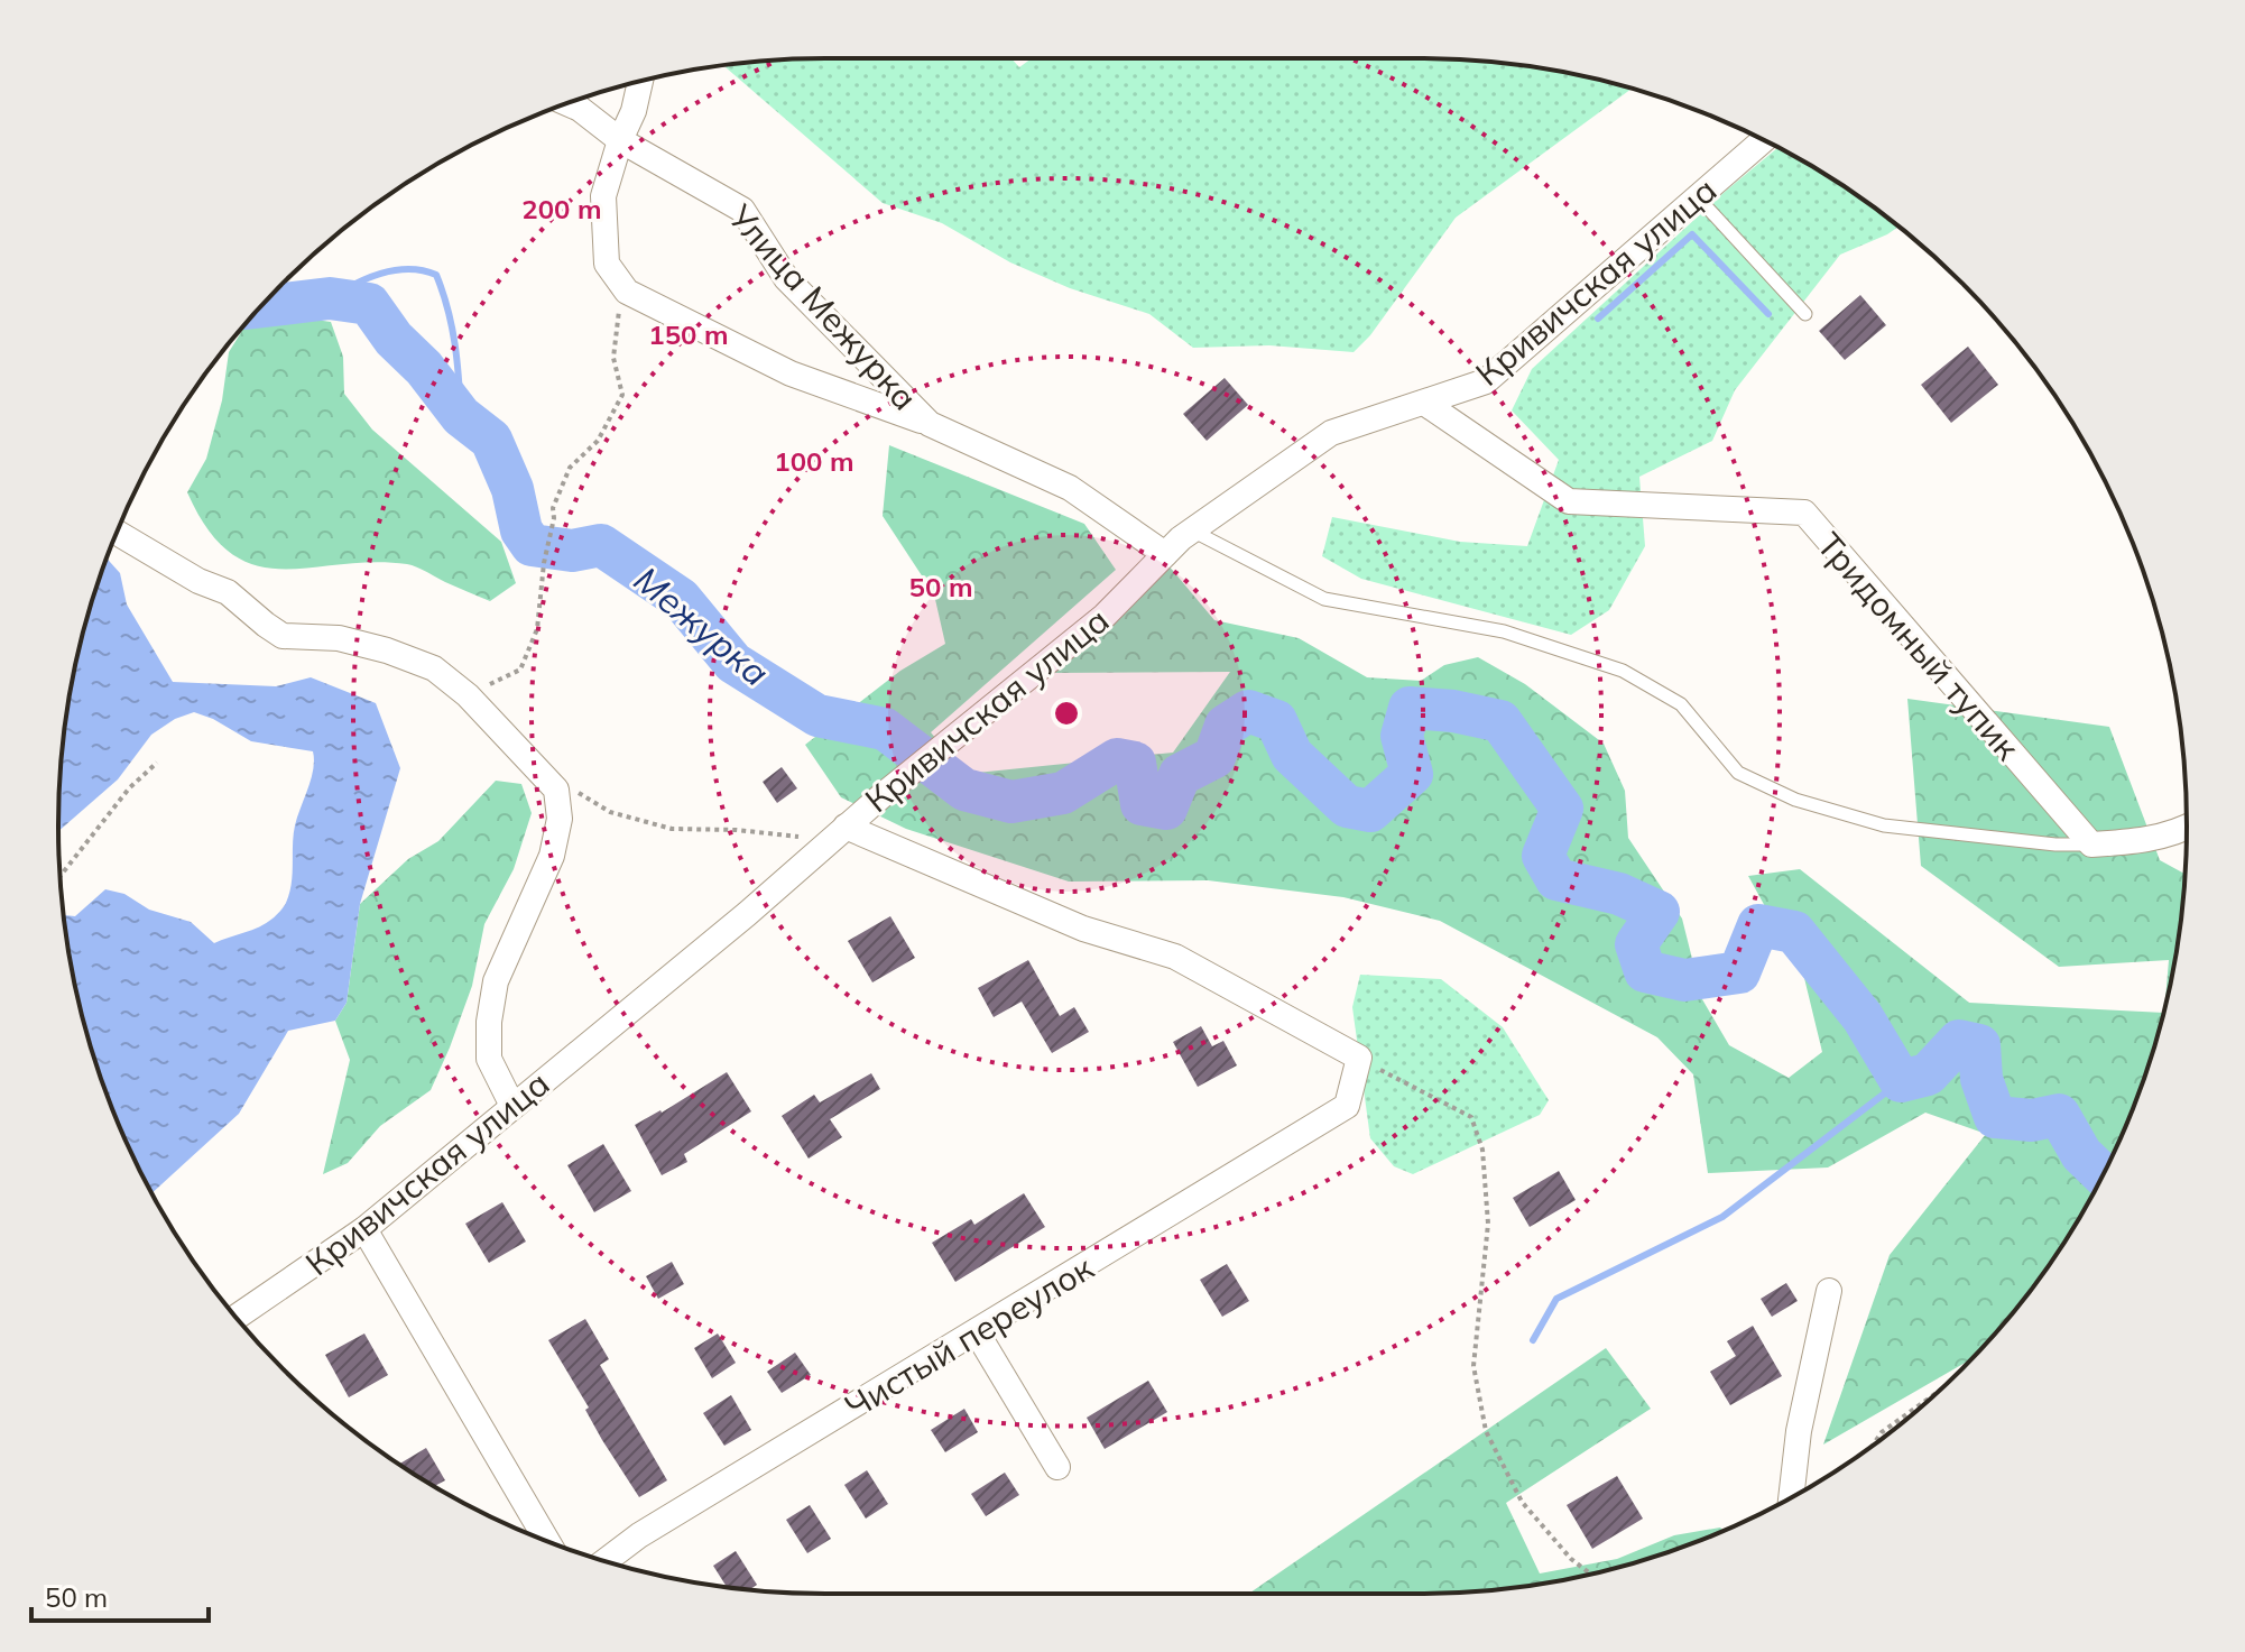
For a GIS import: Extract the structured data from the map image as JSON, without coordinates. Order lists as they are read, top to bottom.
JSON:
{
  "streets": {
    "street": [
      "Кривичская улица",
      "Улица Межурка",
      "Тридомный тупик",
      "Чистый переулок"
    ]
  },
  "crossings": [
    ["Кривичская улица", "Улица Межурка"],
    ["Кривичская улица", "Тридомный тупик"]
  ],
  "water": ["Межурка"],
  "scale_bar": "50 m",
  "rings": [
    "200 m",
    "150 m",
    "100 m",
    "50 m"
  ]
}
